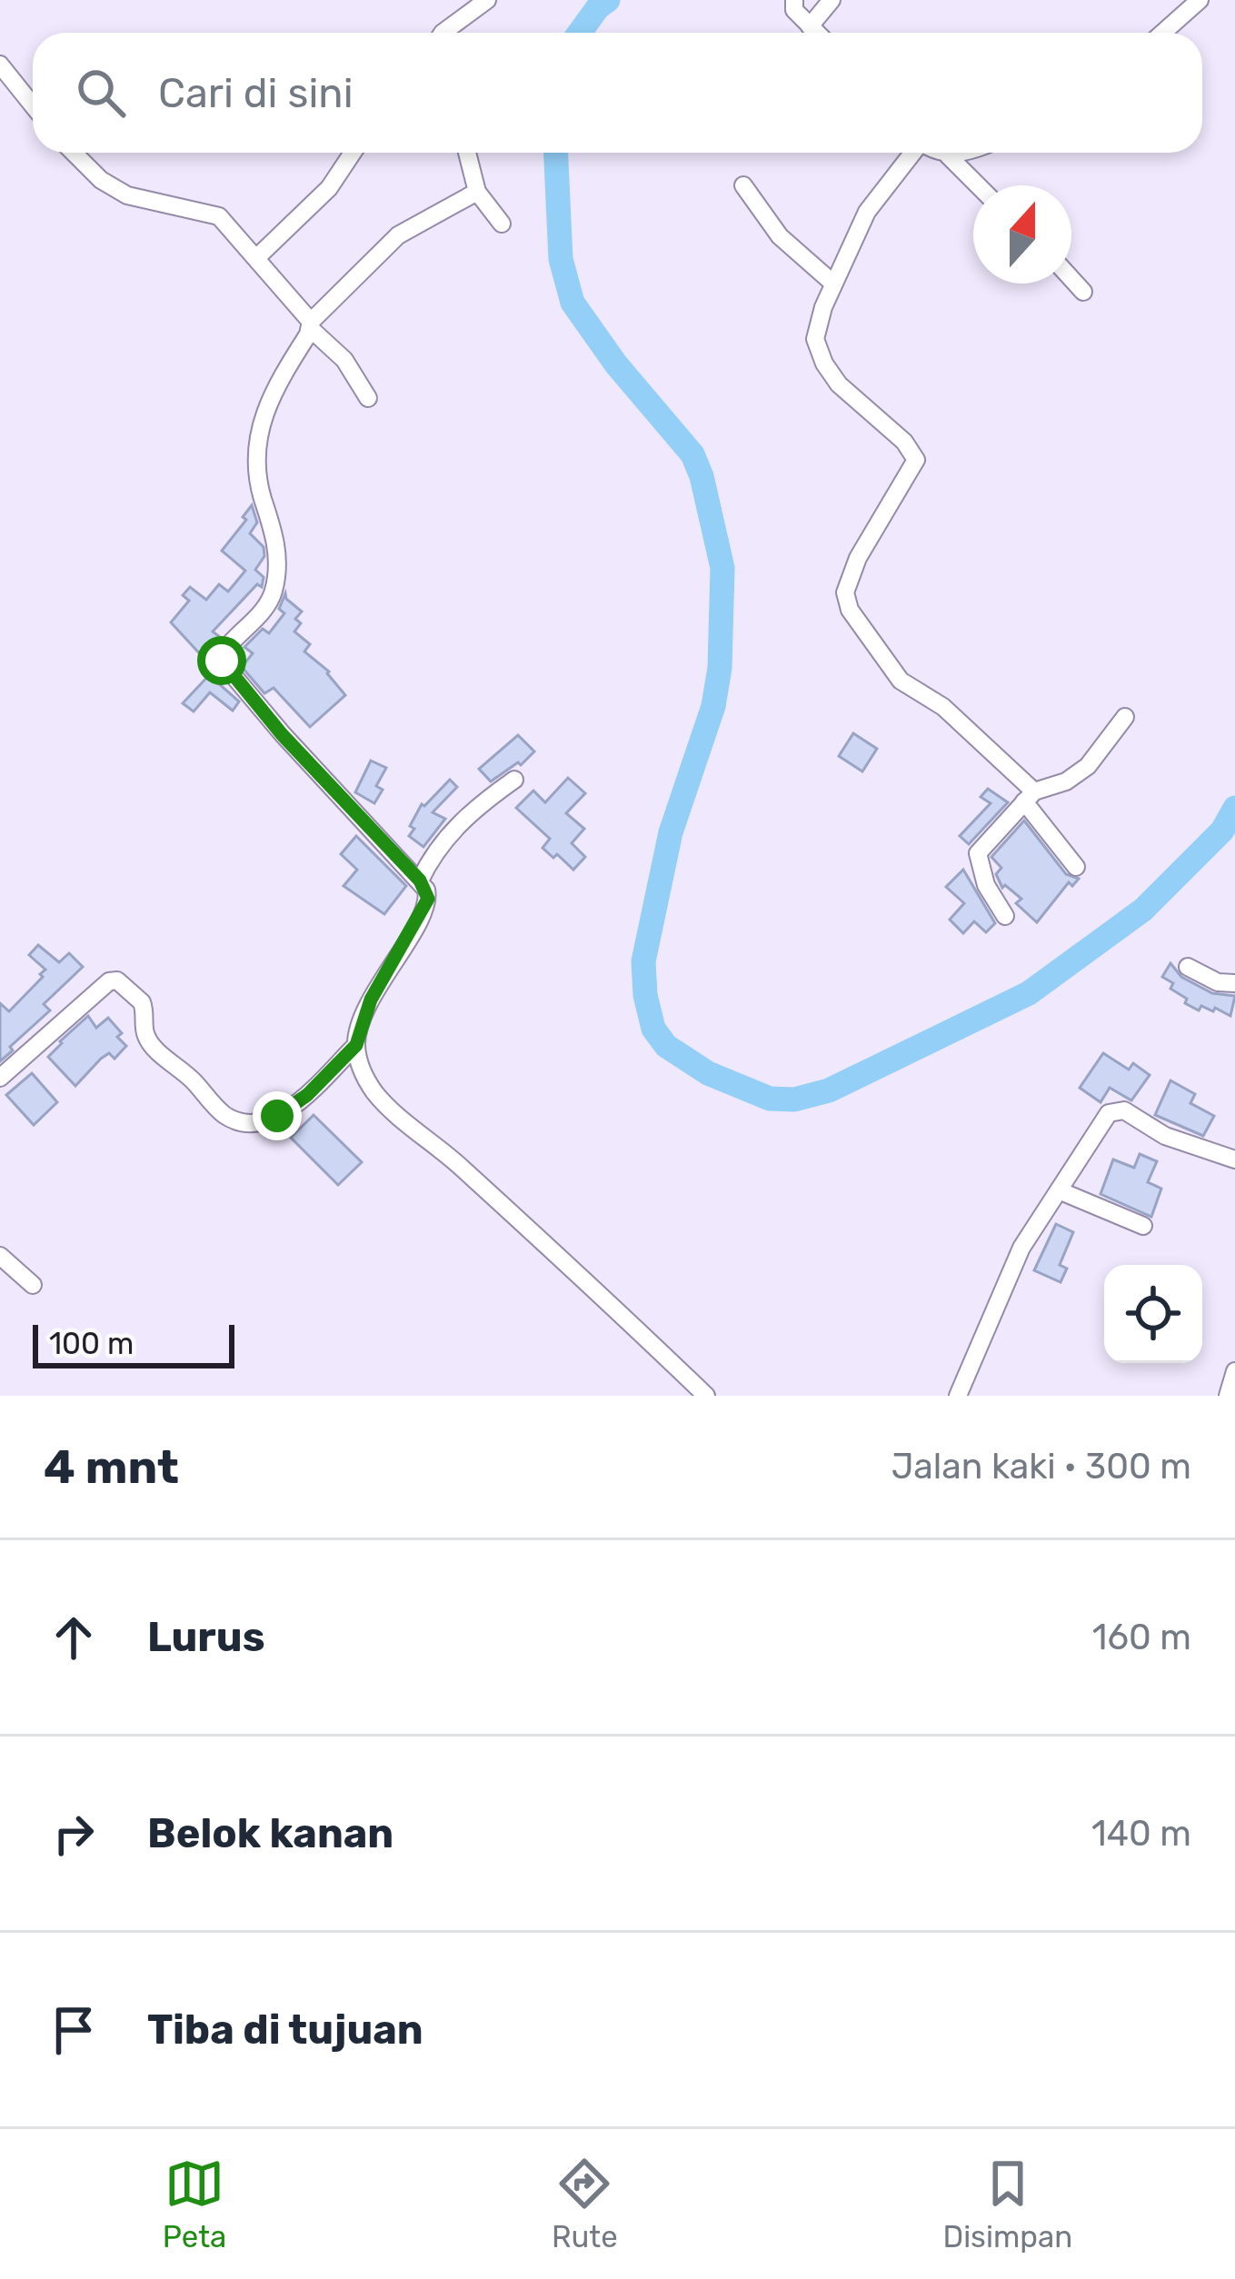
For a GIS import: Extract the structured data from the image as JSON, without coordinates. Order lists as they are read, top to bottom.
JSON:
{
  "scale_bar": "100 m",
  "north": "top",
  "page": {
    "search": "Cari di sini",
    "scale": "100 m",
    "heading": ["4 mnt", "Jalan kaki · 300 m"],
    "list": [
      ["Lurus", "160 m"],
      ["Belok kanan", "140 m"],
      "Tiba di tujuan"
    ],
    "nav": ["Peta", "Rute", "Disimpan"]
  }
}
